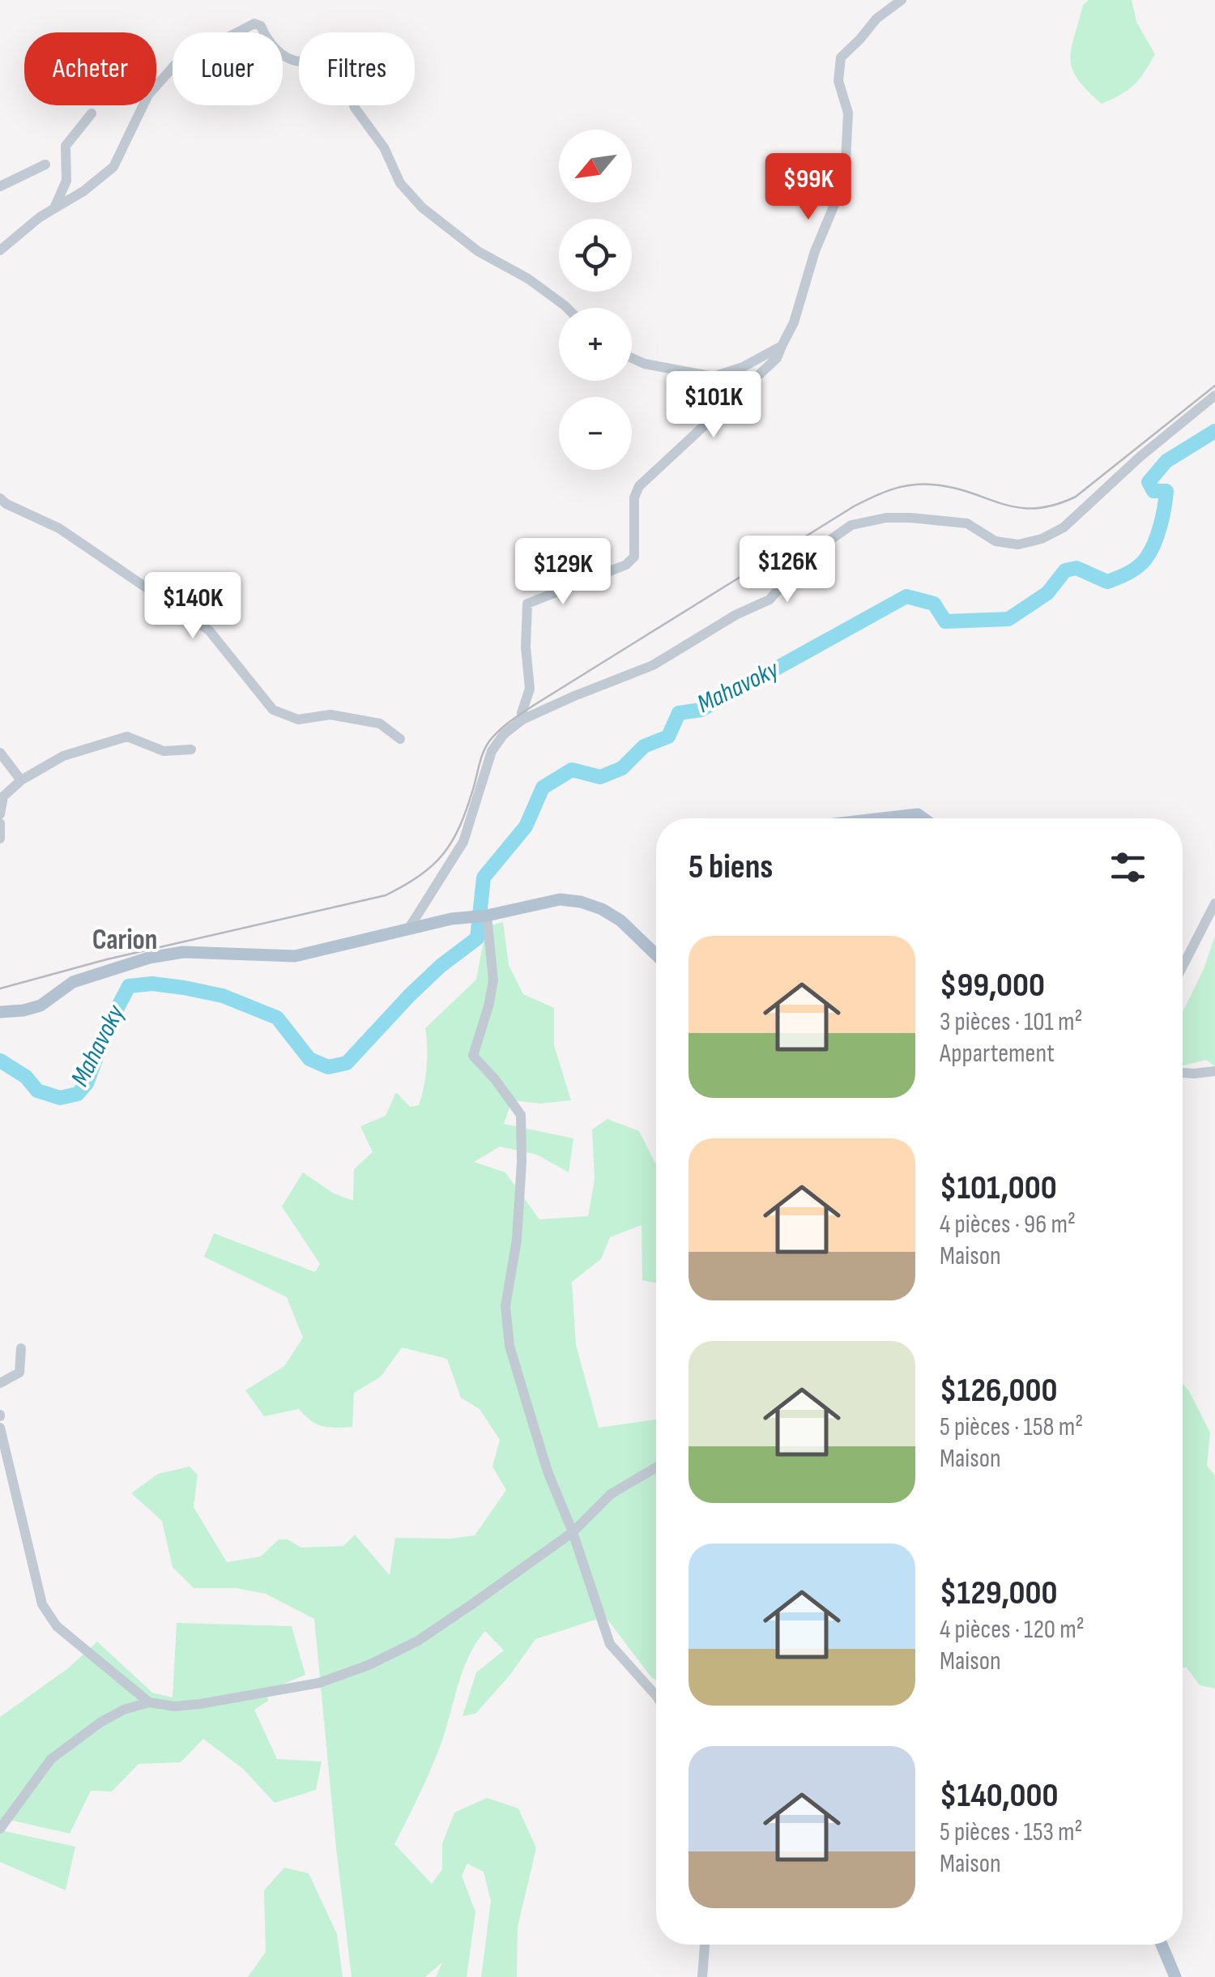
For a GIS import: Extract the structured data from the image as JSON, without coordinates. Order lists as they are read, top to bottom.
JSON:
{
  "districts": ["Carion"],
  "water": ["Mahavoky"],
  "north": "bottom left",
  "page": {
    "chip": ["Acheter", "Louer", "Filtres"],
    "map_buttons": ["+", "−"],
    "price": [
      "$99K",
      "$101K",
      "$126K",
      "$129K",
      "$140K"
    ],
    "heading": "5 biens",
    "list": [
      {
        "name": "$99,000",
        "note": "3 pièces · 101 m² · Appartement"
      },
      {
        "name": "$101,000",
        "note": "4 pièces · 96 m² · Maison"
      },
      {
        "name": "$126,000",
        "note": "5 pièces · 158 m² · Maison"
      },
      {
        "name": "$129,000",
        "note": "4 pièces · 120 m² · Maison"
      },
      {
        "name": "$140,000",
        "note": "5 pièces · 153 m² · Maison"
      }
    ]
  }
}
